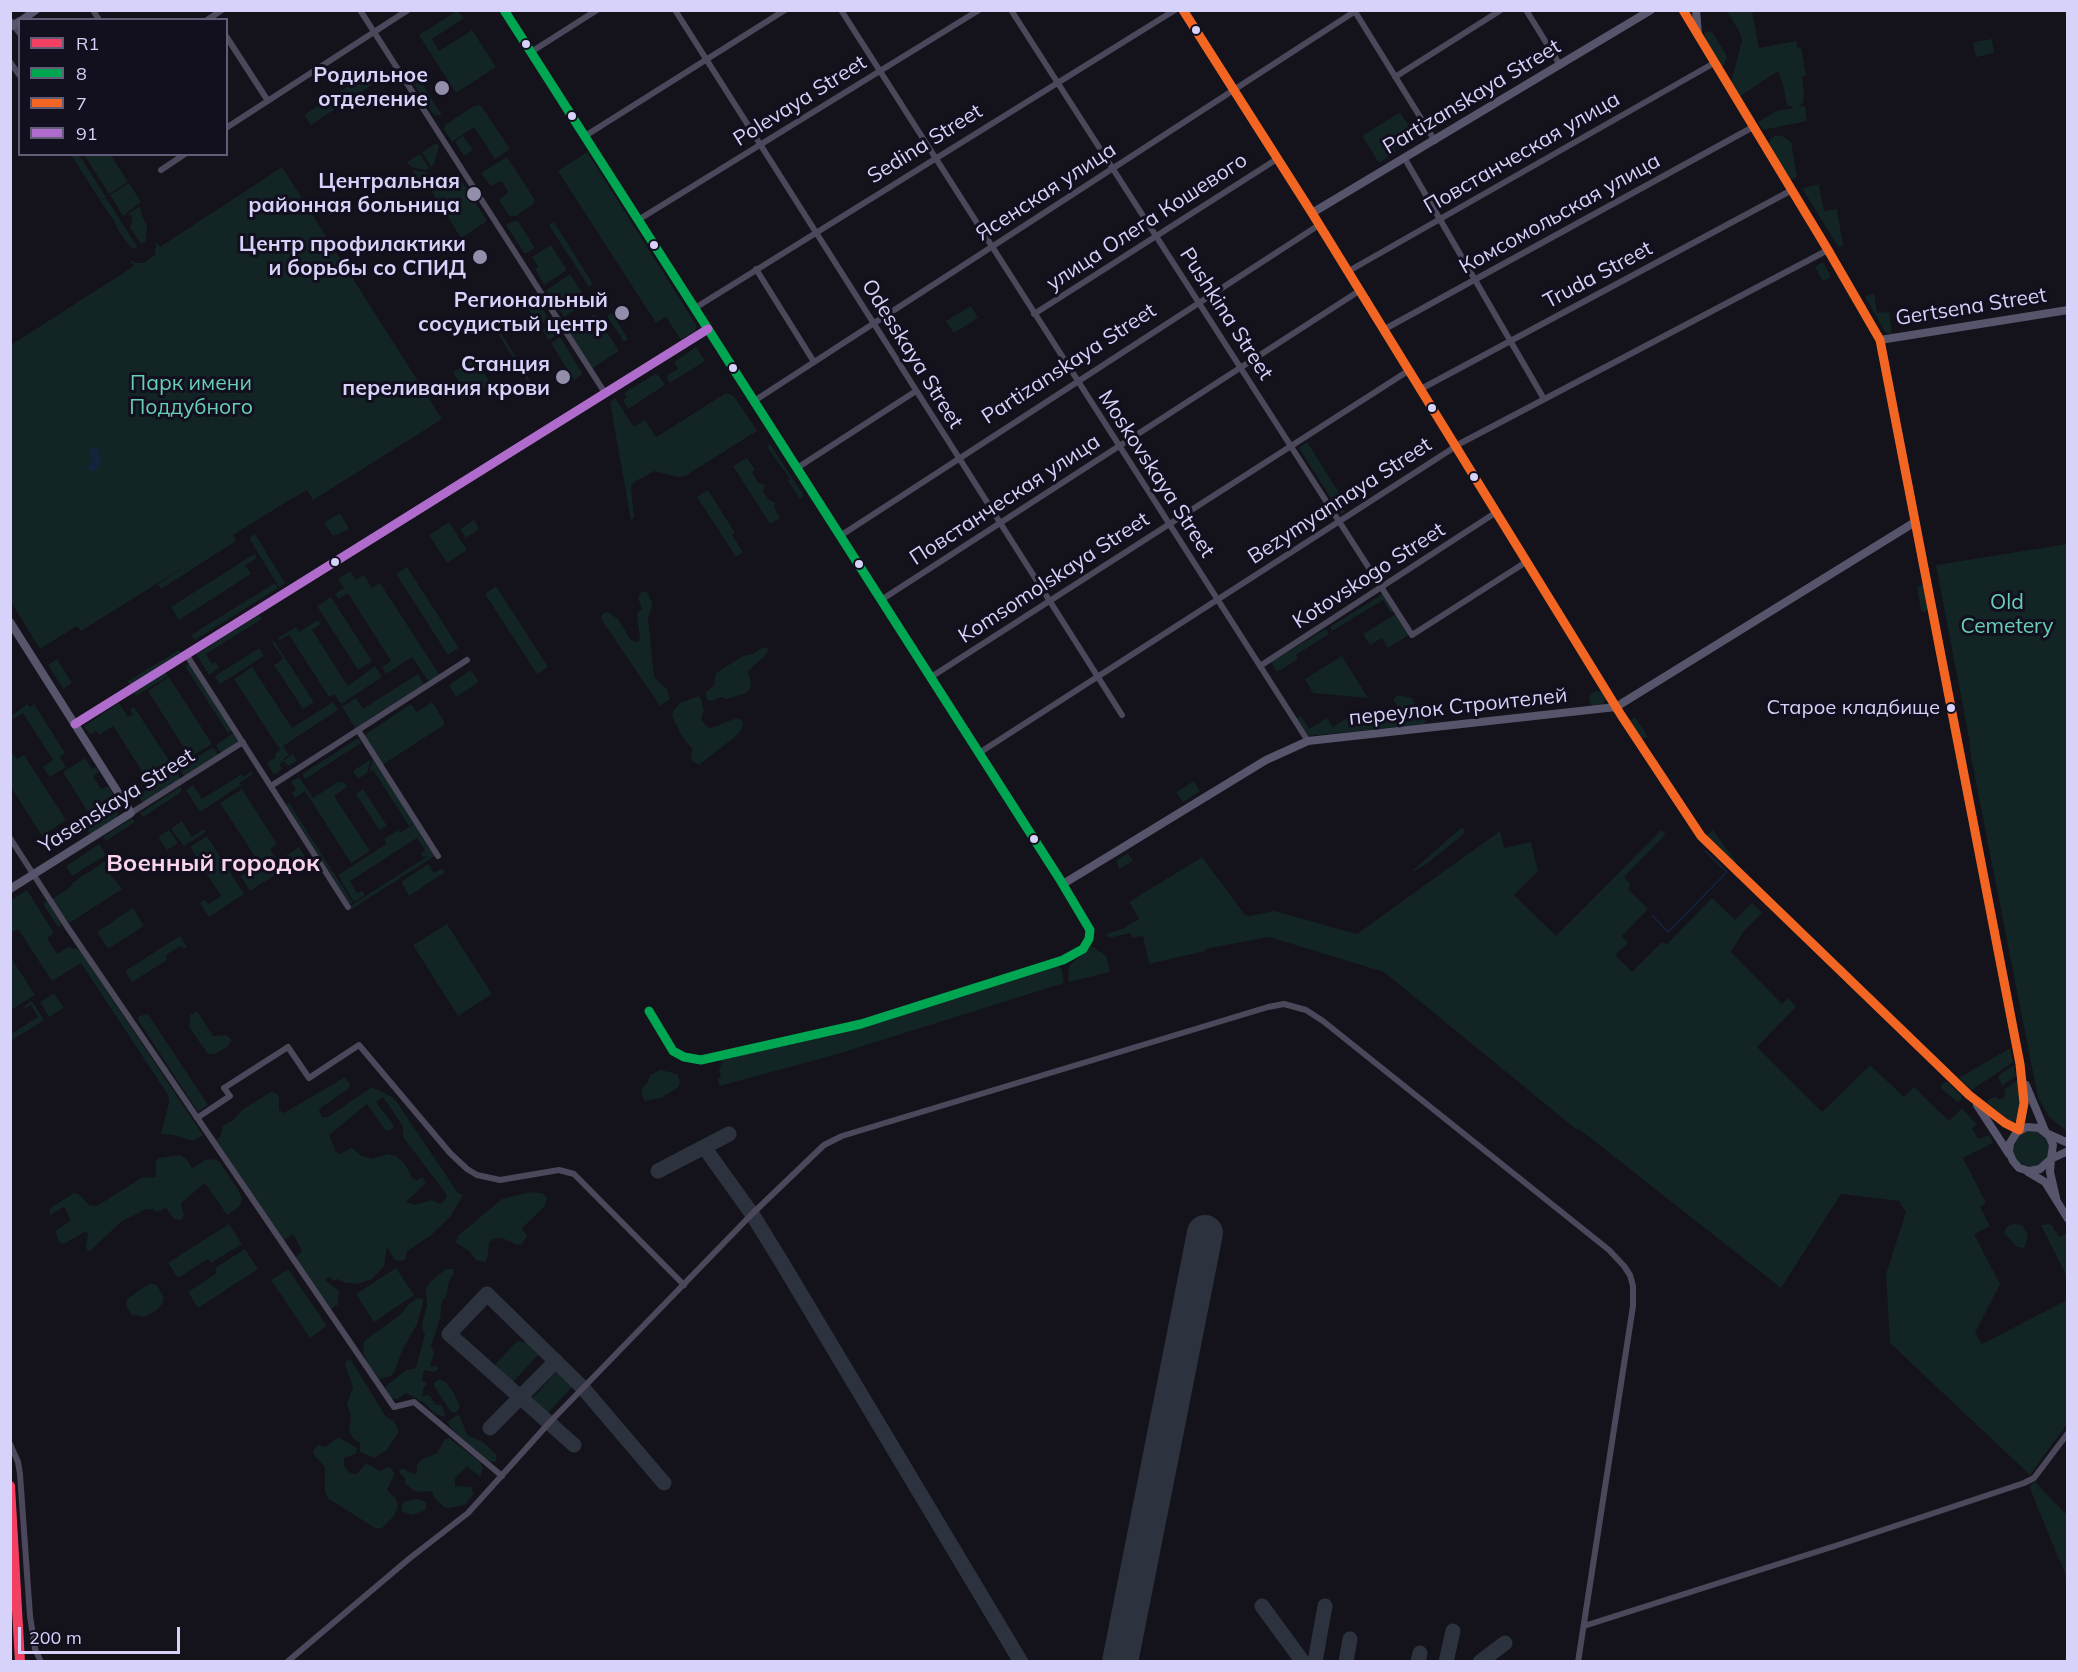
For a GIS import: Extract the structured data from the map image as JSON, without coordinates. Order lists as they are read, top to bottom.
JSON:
{
  "streets": {
    "street": [
      "Partizanskaya Street",
      "Polevaya Street",
      "Sedina Street",
      "Повстанческая улица",
      "Ясенская улица",
      "Комсомольская улица",
      "улица Олега Кошевого",
      "Truda Street",
      "Gertsena Street",
      "Pushkina Street",
      "Odesskaya Street",
      "Moskovskaya Street",
      "Bezymyannaya Street",
      "Kotovskogo Street",
      "Komsomolskaya Street",
      "переулок Строителей",
      "Yasenskaya Street"
    ]
  },
  "crossings": [
    ["Partizanskaya Street", "Pushkina Street"],
    ["Partizanskaya Street", "Odesskaya Street"],
    ["Partizanskaya Street", "Moskovskaya Street"],
    ["Polevaya Street", "Odesskaya Street"],
    ["Polevaya Street", "Moskovskaya Street"],
    ["Sedina Street", "Pushkina Street"],
    ["Sedina Street", "Odesskaya Street"],
    ["Sedina Street", "Moskovskaya Street"],
    ["Повстанческая улица", "Pushkina Street"],
    ["Повстанческая улица", "Odesskaya Street"],
    ["Повстанческая улица", "Moskovskaya Street"],
    ["Ясенская улица", "Pushkina Street"],
    ["Ясенская улица", "Odesskaya Street"],
    ["Ясенская улица", "Moskovskaya Street"],
    ["улица Олега Кошевого", "Pushkina Street"],
    ["улица Олега Кошевого", "Moskovskaya Street"],
    ["Pushkina Street", "Bezymyannaya Street"],
    ["Pushkina Street", "Kotovskogo Street"],
    ["Pushkina Street", "Komsomolskaya Street"],
    ["Odesskaya Street", "Bezymyannaya Street"],
    ["Odesskaya Street", "Komsomolskaya Street"],
    ["Moskovskaya Street", "Bezymyannaya Street"],
    ["Moskovskaya Street", "Kotovskogo Street"],
    ["Moskovskaya Street", "Komsomolskaya Street"],
    ["Moskovskaya Street", "переулок Строителей"]
  ],
  "districts": ["Военный городок"],
  "parks": ["Парк имени Поддубного", "Old Cemetery"],
  "places": [
    "Родильное отделение",
    "Центральная районная больница",
    "Центр профилактики и борьбы со СПИД",
    "Региональный сосудистый центр",
    "Станция переливания крови",
    "Старое кладбище"
  ],
  "lines": [
    "transit line 8",
    "transit line 7",
    "transit line 91",
    "transit line R1"
  ],
  "legend": [
    "R1",
    "8",
    "7",
    "91"
  ],
  "scale_bar": "200 m"
}
